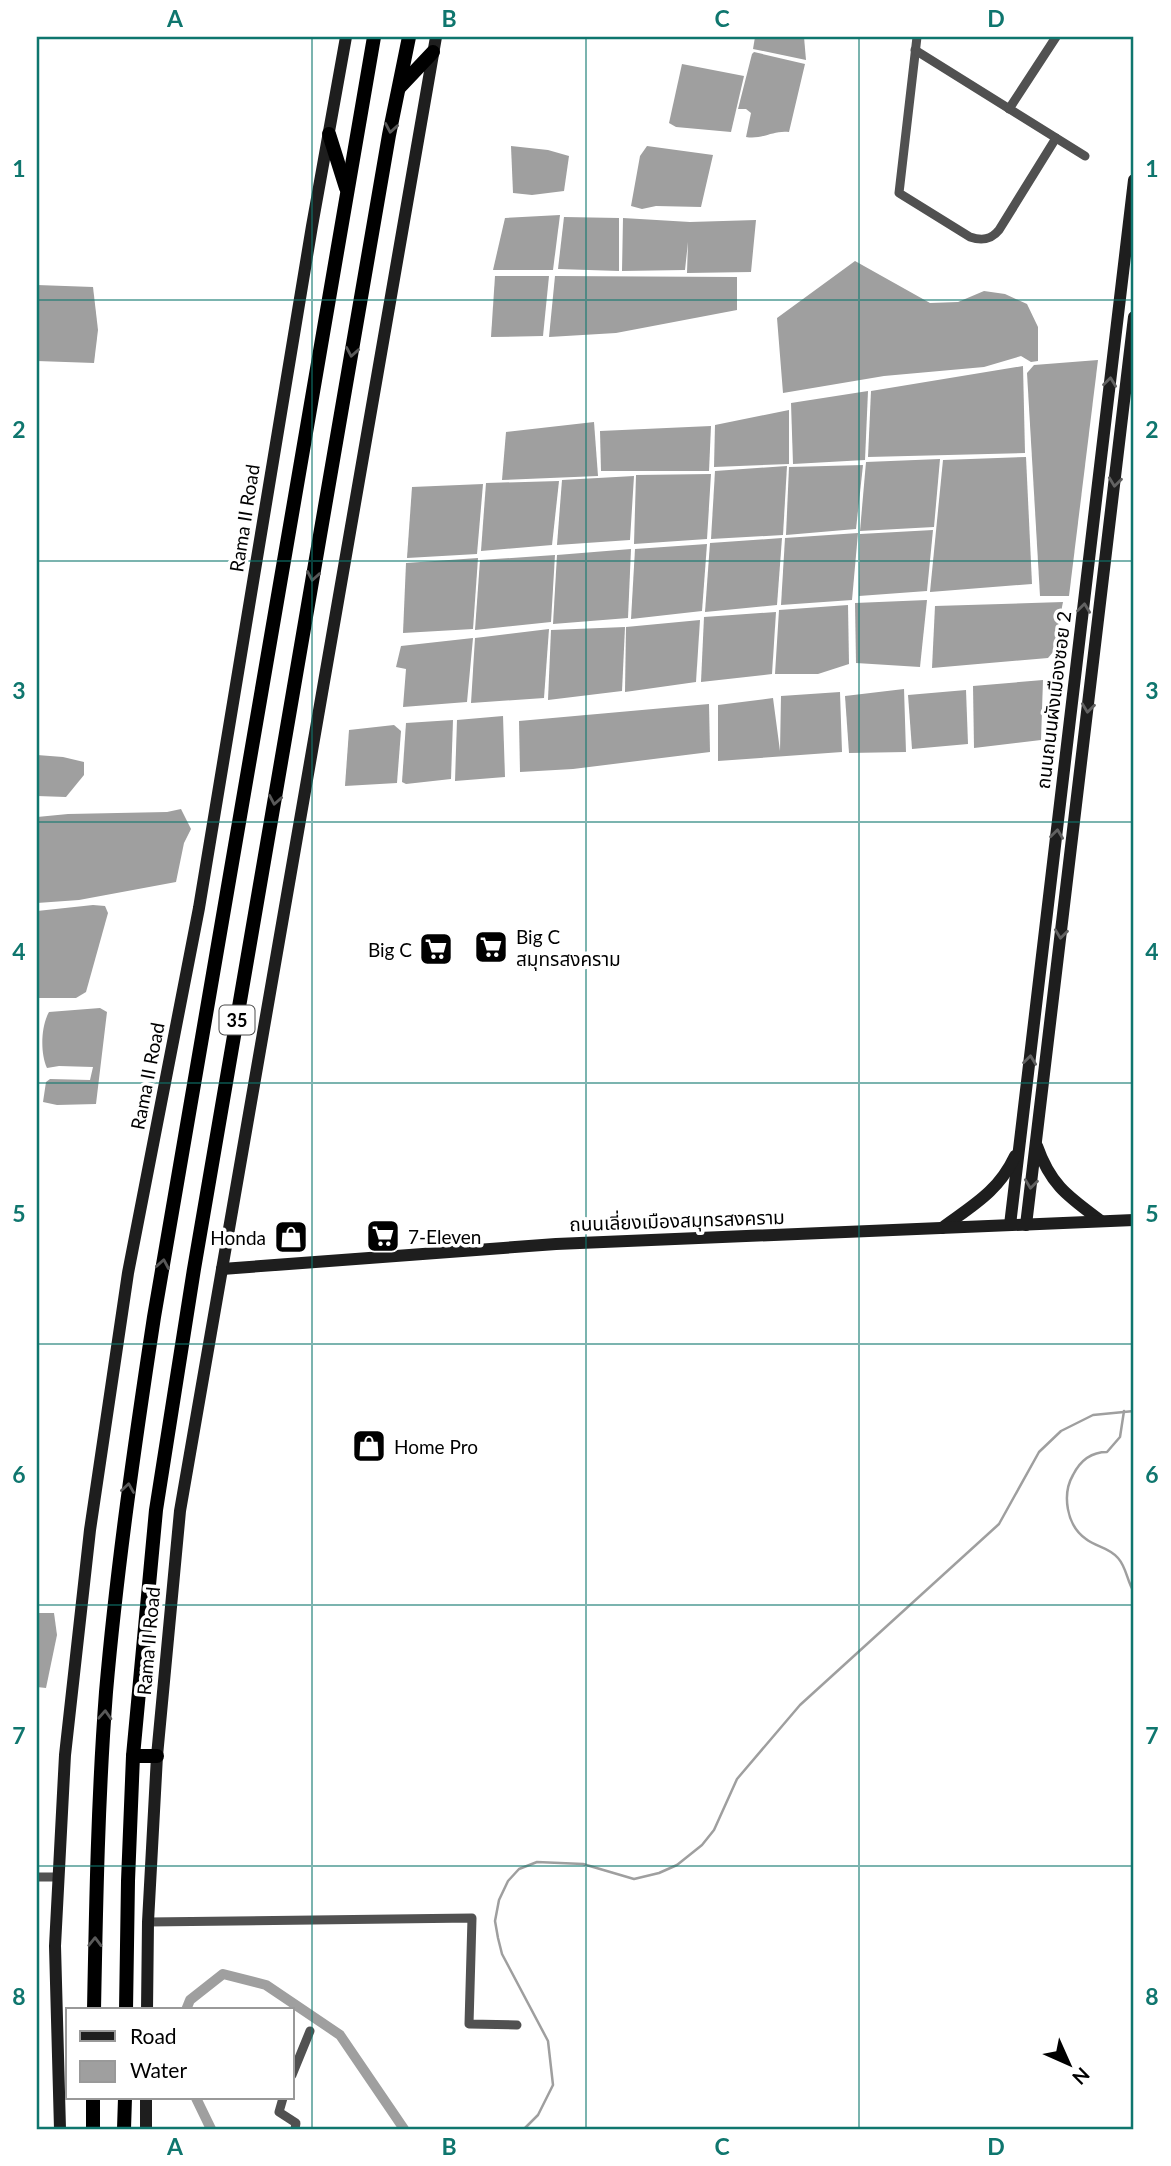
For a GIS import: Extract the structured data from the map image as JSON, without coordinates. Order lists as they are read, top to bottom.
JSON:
{
  "streets": {
    "highway": ["Rama II Road", "35"],
    "main road": ["ถนนถนนผังเมืองซอย 2", "ถนนเลี่ยงเมืองสมุทรสงคราม"]
  },
  "crossings": [
    ["Rama II Road", "ถนนเลี่ยงเมืองสมุทรสงคราม"],
    ["ถนนถนนผังเมืองซอย 2", "ถนนเลี่ยงเมืองสมุทรสงคราม"]
  ],
  "places": {
    "supermarket": ["Big C สมุทรสงคราม", "Big C", "7-Eleven"],
    "shop": ["Honda", "Home Pro"]
  },
  "legend": ["Road", "Water"],
  "north": "bottom right",
  "grid": {
    "columns": [
      "A",
      "B",
      "C",
      "D"
    ],
    "rows": [
      "1",
      "2",
      "3",
      "4",
      "5",
      "6",
      "7",
      "8"
    ]
  }
}
